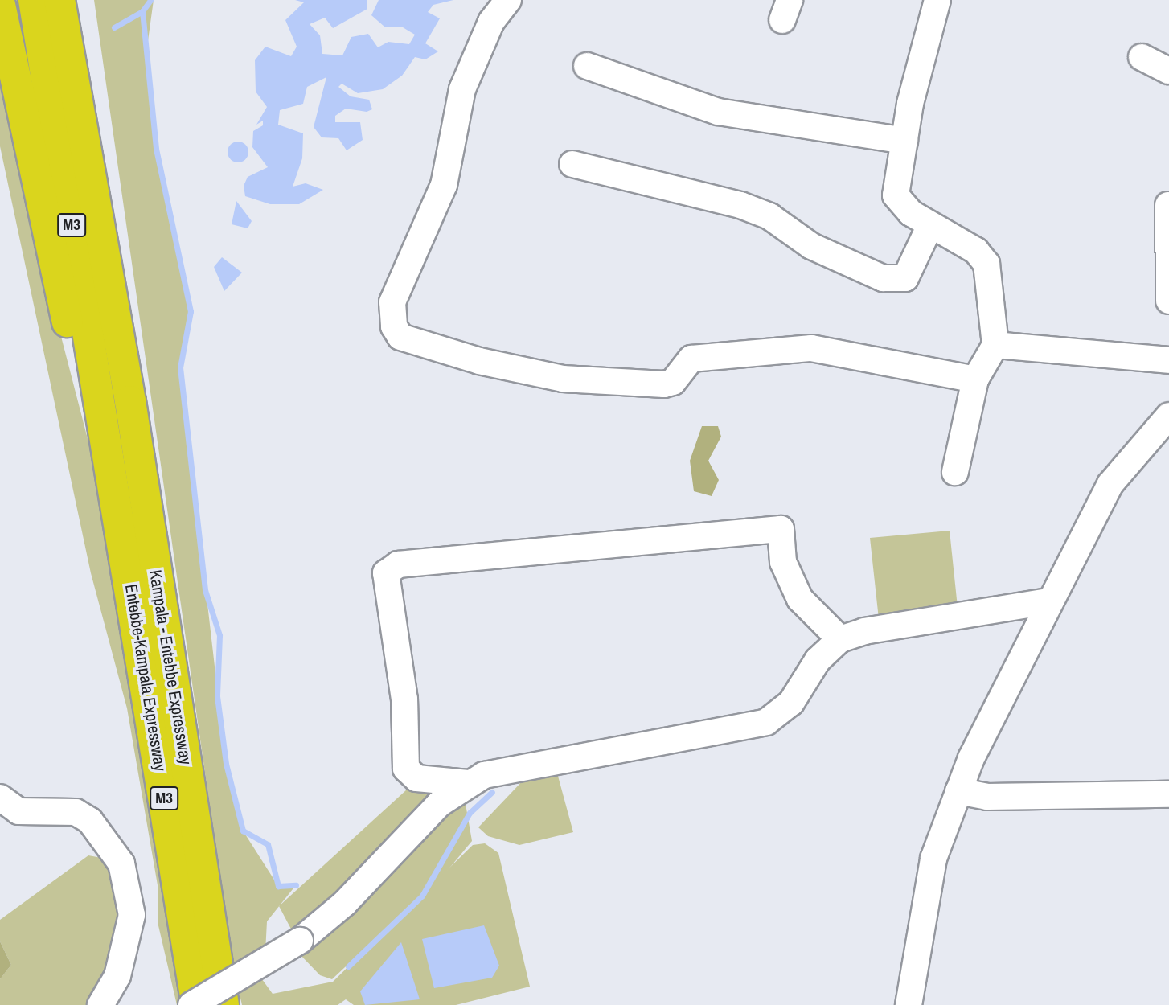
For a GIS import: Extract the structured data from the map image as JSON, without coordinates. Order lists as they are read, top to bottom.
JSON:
{
  "streets": {
    "highway": ["M3", "Kampala - Entebbe Expressway", "Entebbe-Kampala Expressway"]
  },
  "crossings": [
    ["M3", "Kampala - Entebbe Expressway"],
    ["M3", "Entebbe-Kampala Expressway"]
  ]
}
